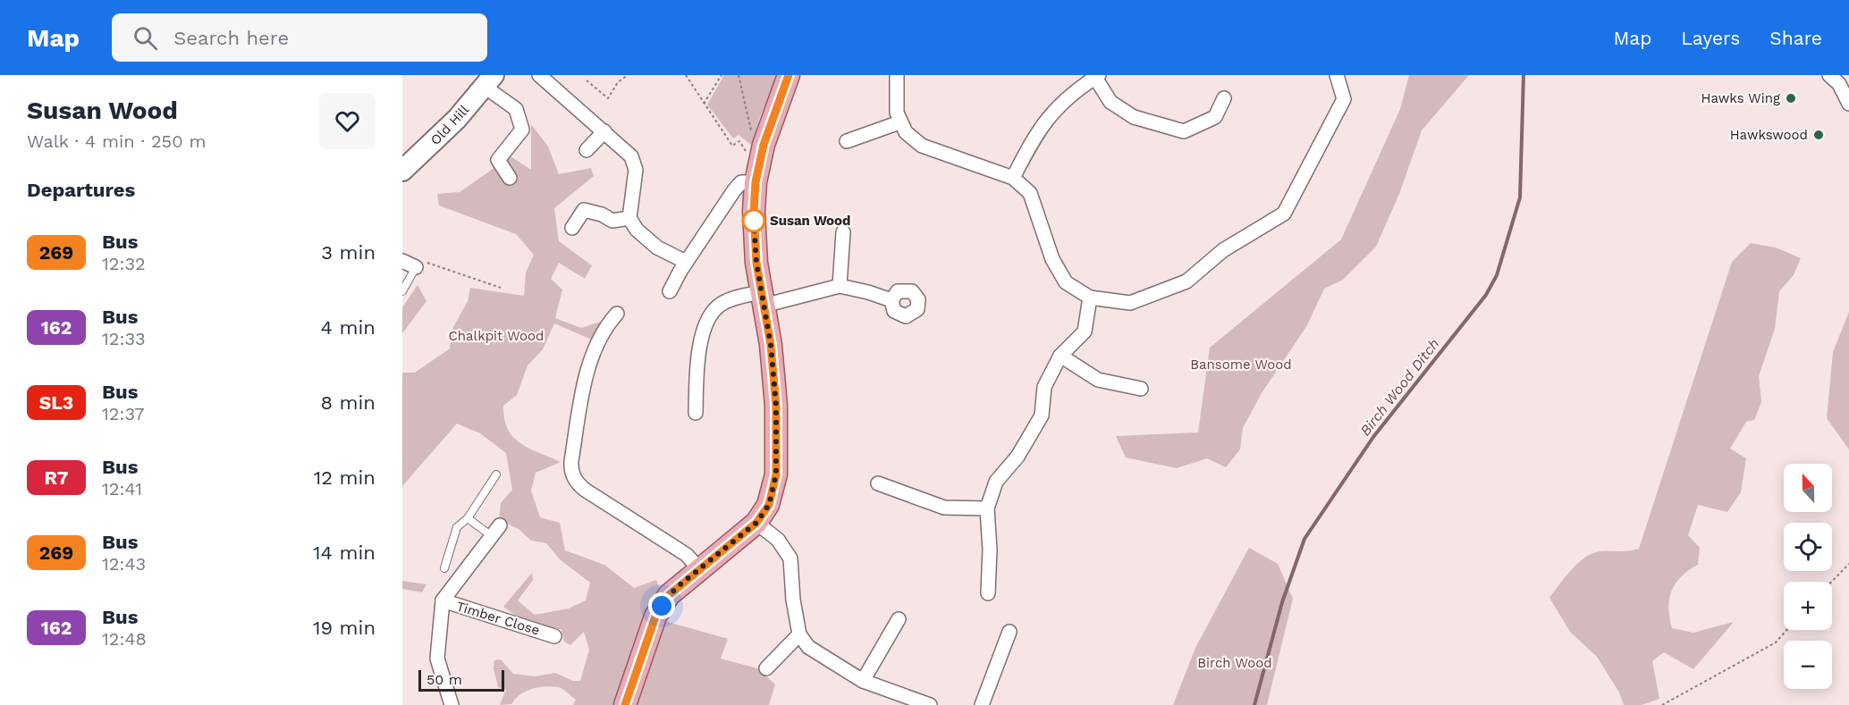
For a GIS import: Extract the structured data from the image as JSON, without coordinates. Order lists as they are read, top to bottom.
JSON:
{
  "streets": {
    "main road": ["Old Hill"],
    "street": ["Timber Close"]
  },
  "water": ["Birch Wood Ditch"],
  "parks": ["Chalkpit Wood", "Bansome Wood", "Birch Wood"],
  "places": ["Hawks Wing", "Hawkswood", "Susan Wood"],
  "lines": ["bus line 269"],
  "scale_bar": "50 m",
  "north": "top",
  "page": {
    "header": "Map",
    "search": "Search here",
    "nav": ["Map", "Layers", "Share"],
    "heading": [
      ["Susan Wood", "Walk · 4 min · 250 m"],
      "Departures"
    ],
    "list": [
      {
        "mark": "269",
        "name": "Bus",
        "note": "12:32",
        "value": "3 min"
      },
      {
        "mark": "162",
        "name": "Bus",
        "note": "12:33",
        "value": "4 min"
      },
      {
        "mark": "SL3",
        "name": "Bus",
        "note": "12:37",
        "value": "8 min"
      },
      {
        "mark": "R7",
        "name": "Bus",
        "note": "12:41",
        "value": "12 min"
      },
      {
        "mark": "269",
        "name": "Bus",
        "note": "12:43",
        "value": "14 min"
      },
      {
        "mark": "162",
        "name": "Bus",
        "note": "12:48",
        "value": "19 min"
      }
    ],
    "map_buttons": ["+", "−"],
    "scale": "50 m"
  }
}
